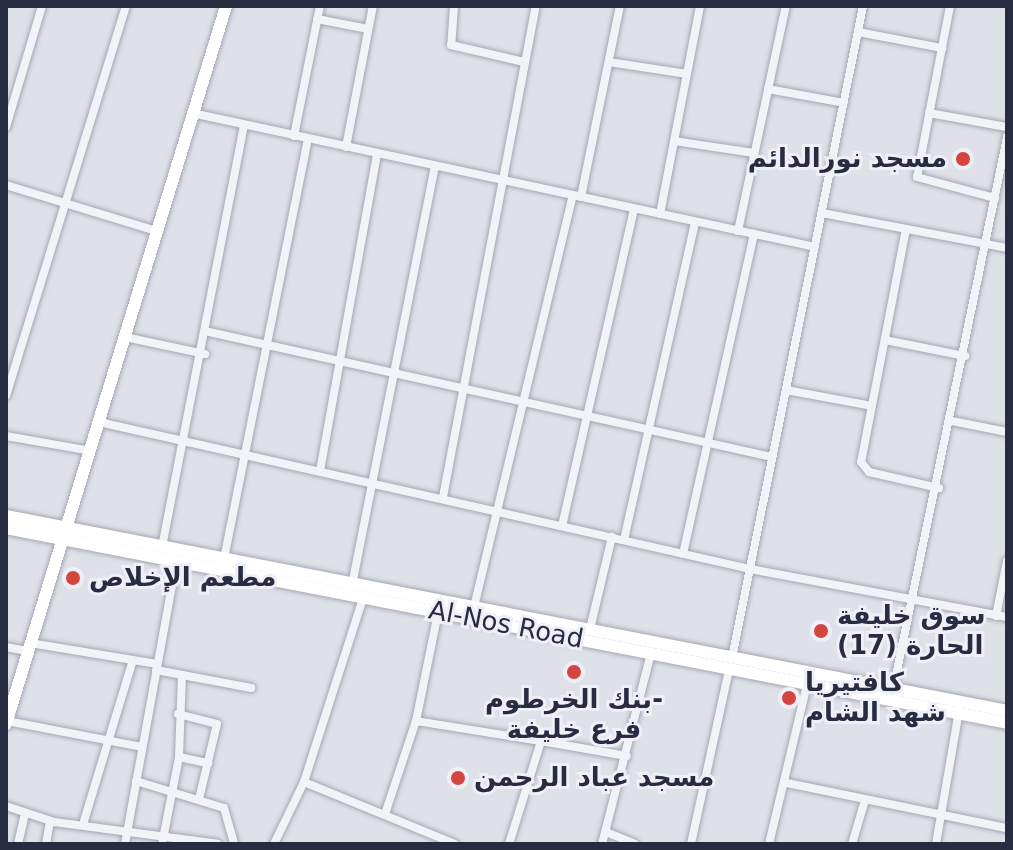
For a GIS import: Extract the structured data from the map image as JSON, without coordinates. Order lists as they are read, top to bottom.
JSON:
{
  "streets": {
    "main road": ["Al-Nos Road"]
  },
  "places": [
    "مسجد نورالدائم",
    "مطعم الإخلاص",
    "سوق خليفة الحارة (17)",
    "بنك الخرطوم- فرع خليفة",
    "كافتيريا شهد الشام",
    "مسجد عباد الرحمن"
  ]
}
